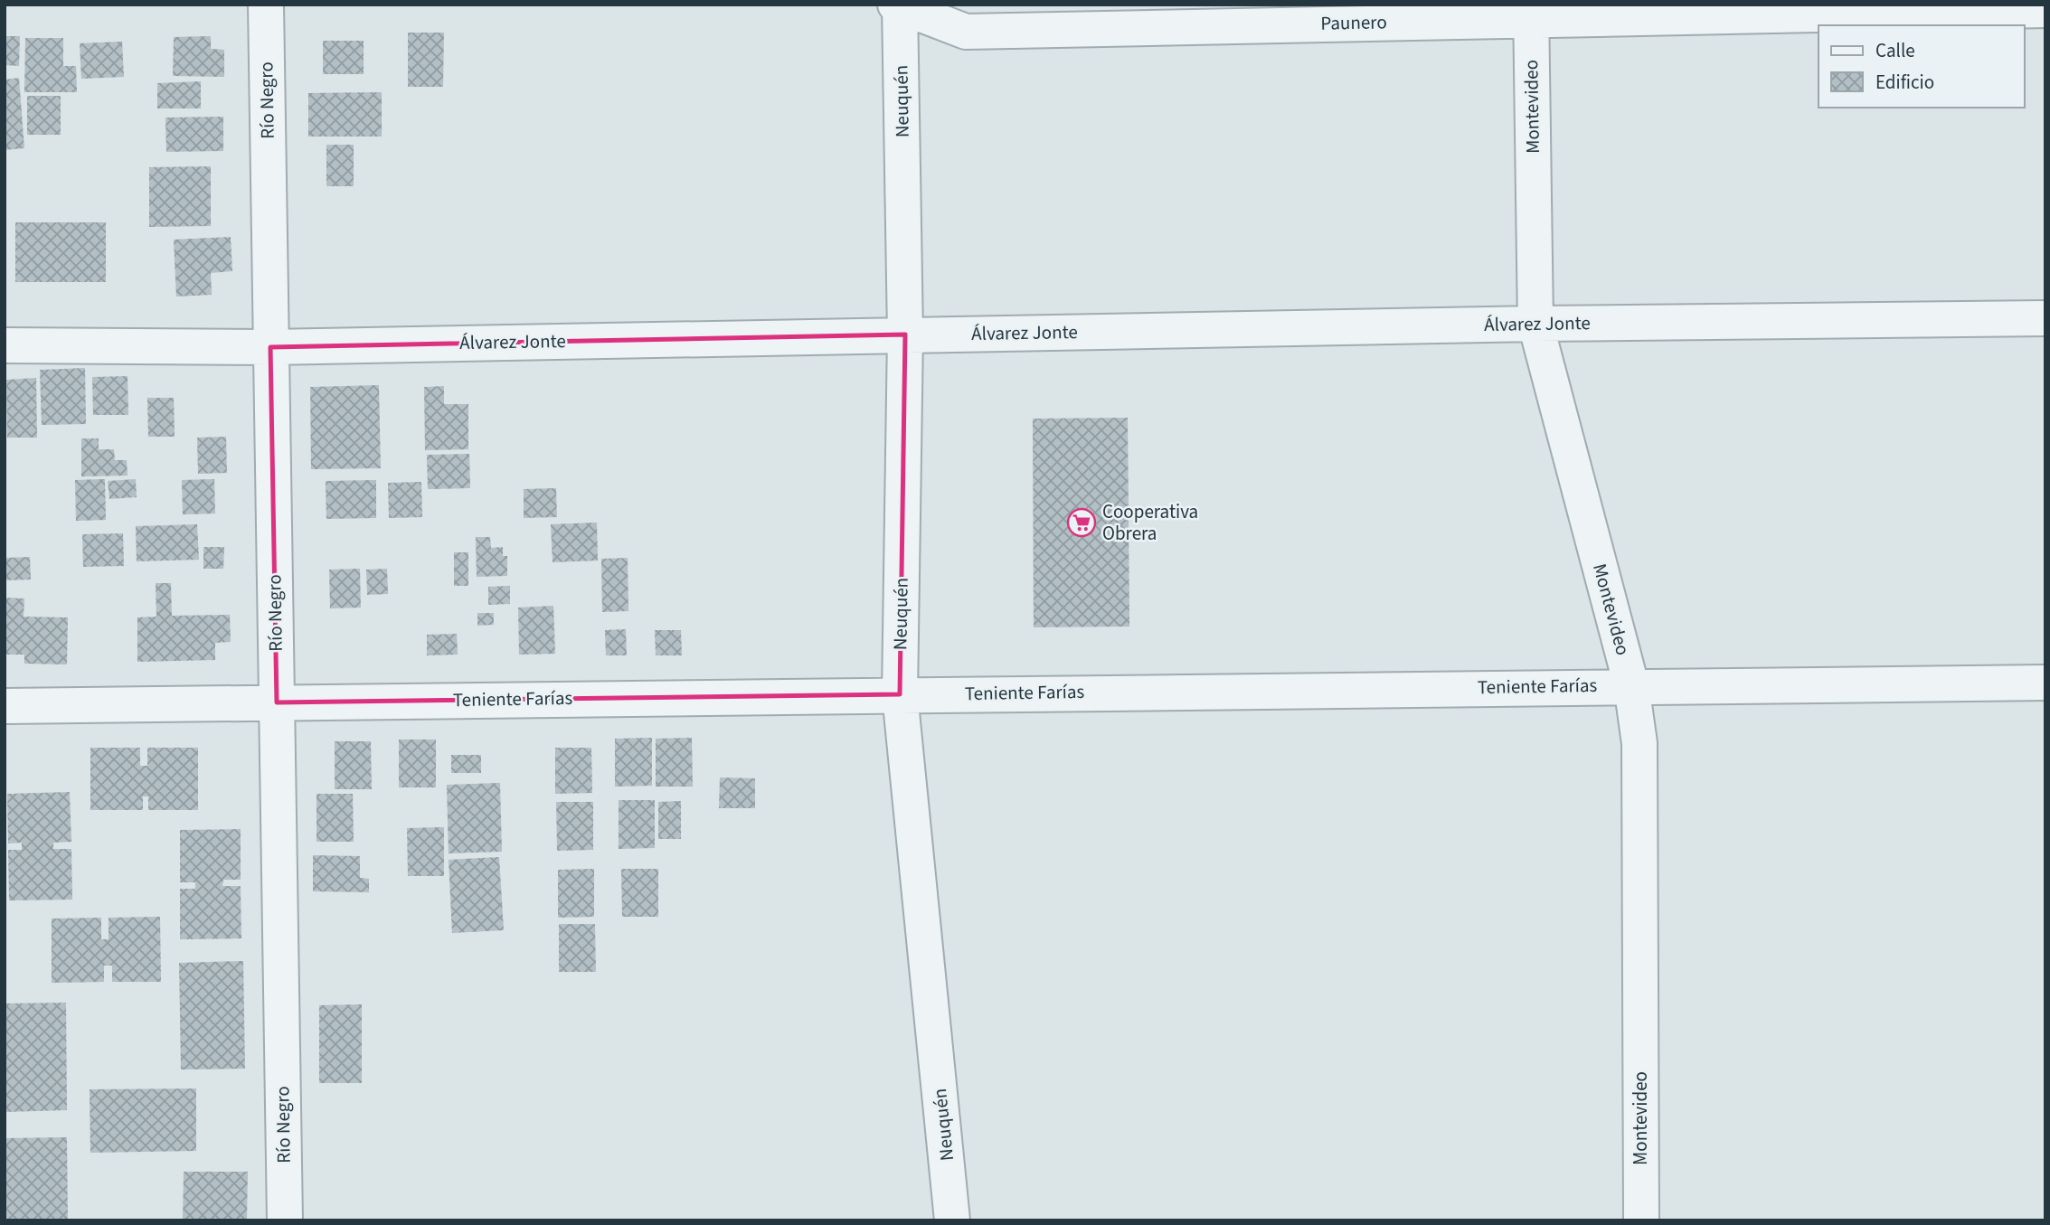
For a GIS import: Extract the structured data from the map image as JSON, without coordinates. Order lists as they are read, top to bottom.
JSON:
{
  "streets": {
    "street": [
      "Paunero",
      "Río Negro",
      "Neuquén",
      "Montevideo",
      "Álvarez Jonte",
      "Teniente Farías"
    ]
  },
  "crossings": [
    ["Paunero", "Neuquén"],
    ["Paunero", "Montevideo"],
    ["Río Negro", "Álvarez Jonte"],
    ["Río Negro", "Teniente Farías"],
    ["Neuquén", "Álvarez Jonte"],
    ["Neuquén", "Teniente Farías"],
    ["Montevideo", "Álvarez Jonte"],
    ["Montevideo", "Teniente Farías"]
  ],
  "places": {
    "supermarket": ["Cooperativa Obrera"]
  },
  "legend": ["Calle", "Edificio"]
}
